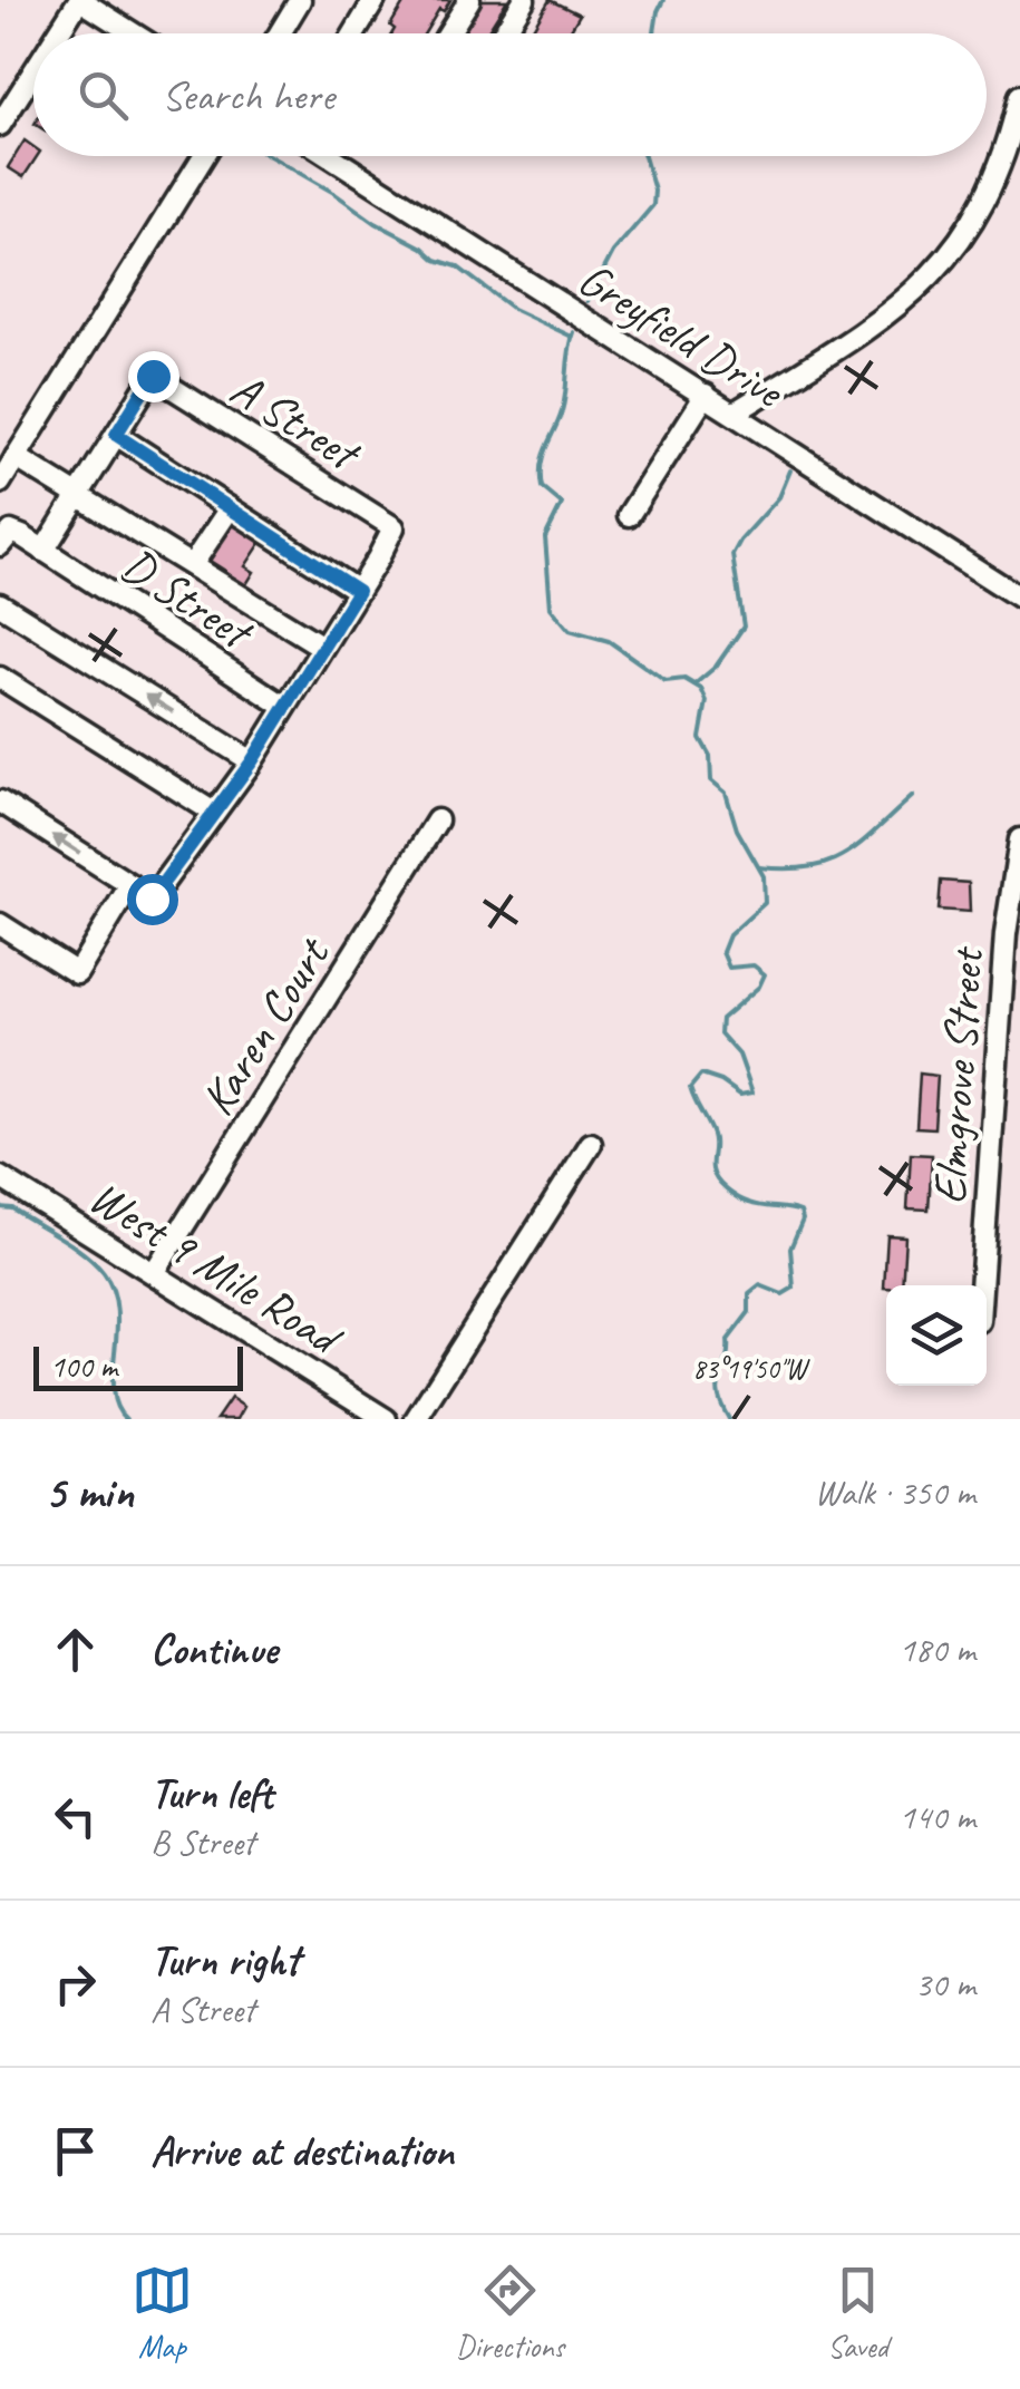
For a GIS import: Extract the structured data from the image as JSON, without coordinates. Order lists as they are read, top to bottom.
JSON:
{
  "streets": {
    "street": [
      "Greyfield Drive",
      "A Street",
      "D Street",
      "Karen Court",
      "Elmgrove Street",
      "West 9 Mile Road"
    ]
  },
  "crossings": [
    ["A Street", "D Street"],
    ["Karen Court", "West 9 Mile Road"]
  ],
  "scale_bar": "100 m",
  "page": {
    "search": "Search here",
    "scale": "100 m",
    "heading": ["5 min", "Walk · 350 m"],
    "list": [
      ["Continue", "180 m"],
      ["Turn left", "B Street", "140 m"],
      ["Turn right", "A Street", "30 m"],
      "Arrive at destination"
    ],
    "nav": ["Map", "Directions", "Saved"]
  },
  "coordinates": ["83°19'50\"W"]
}
